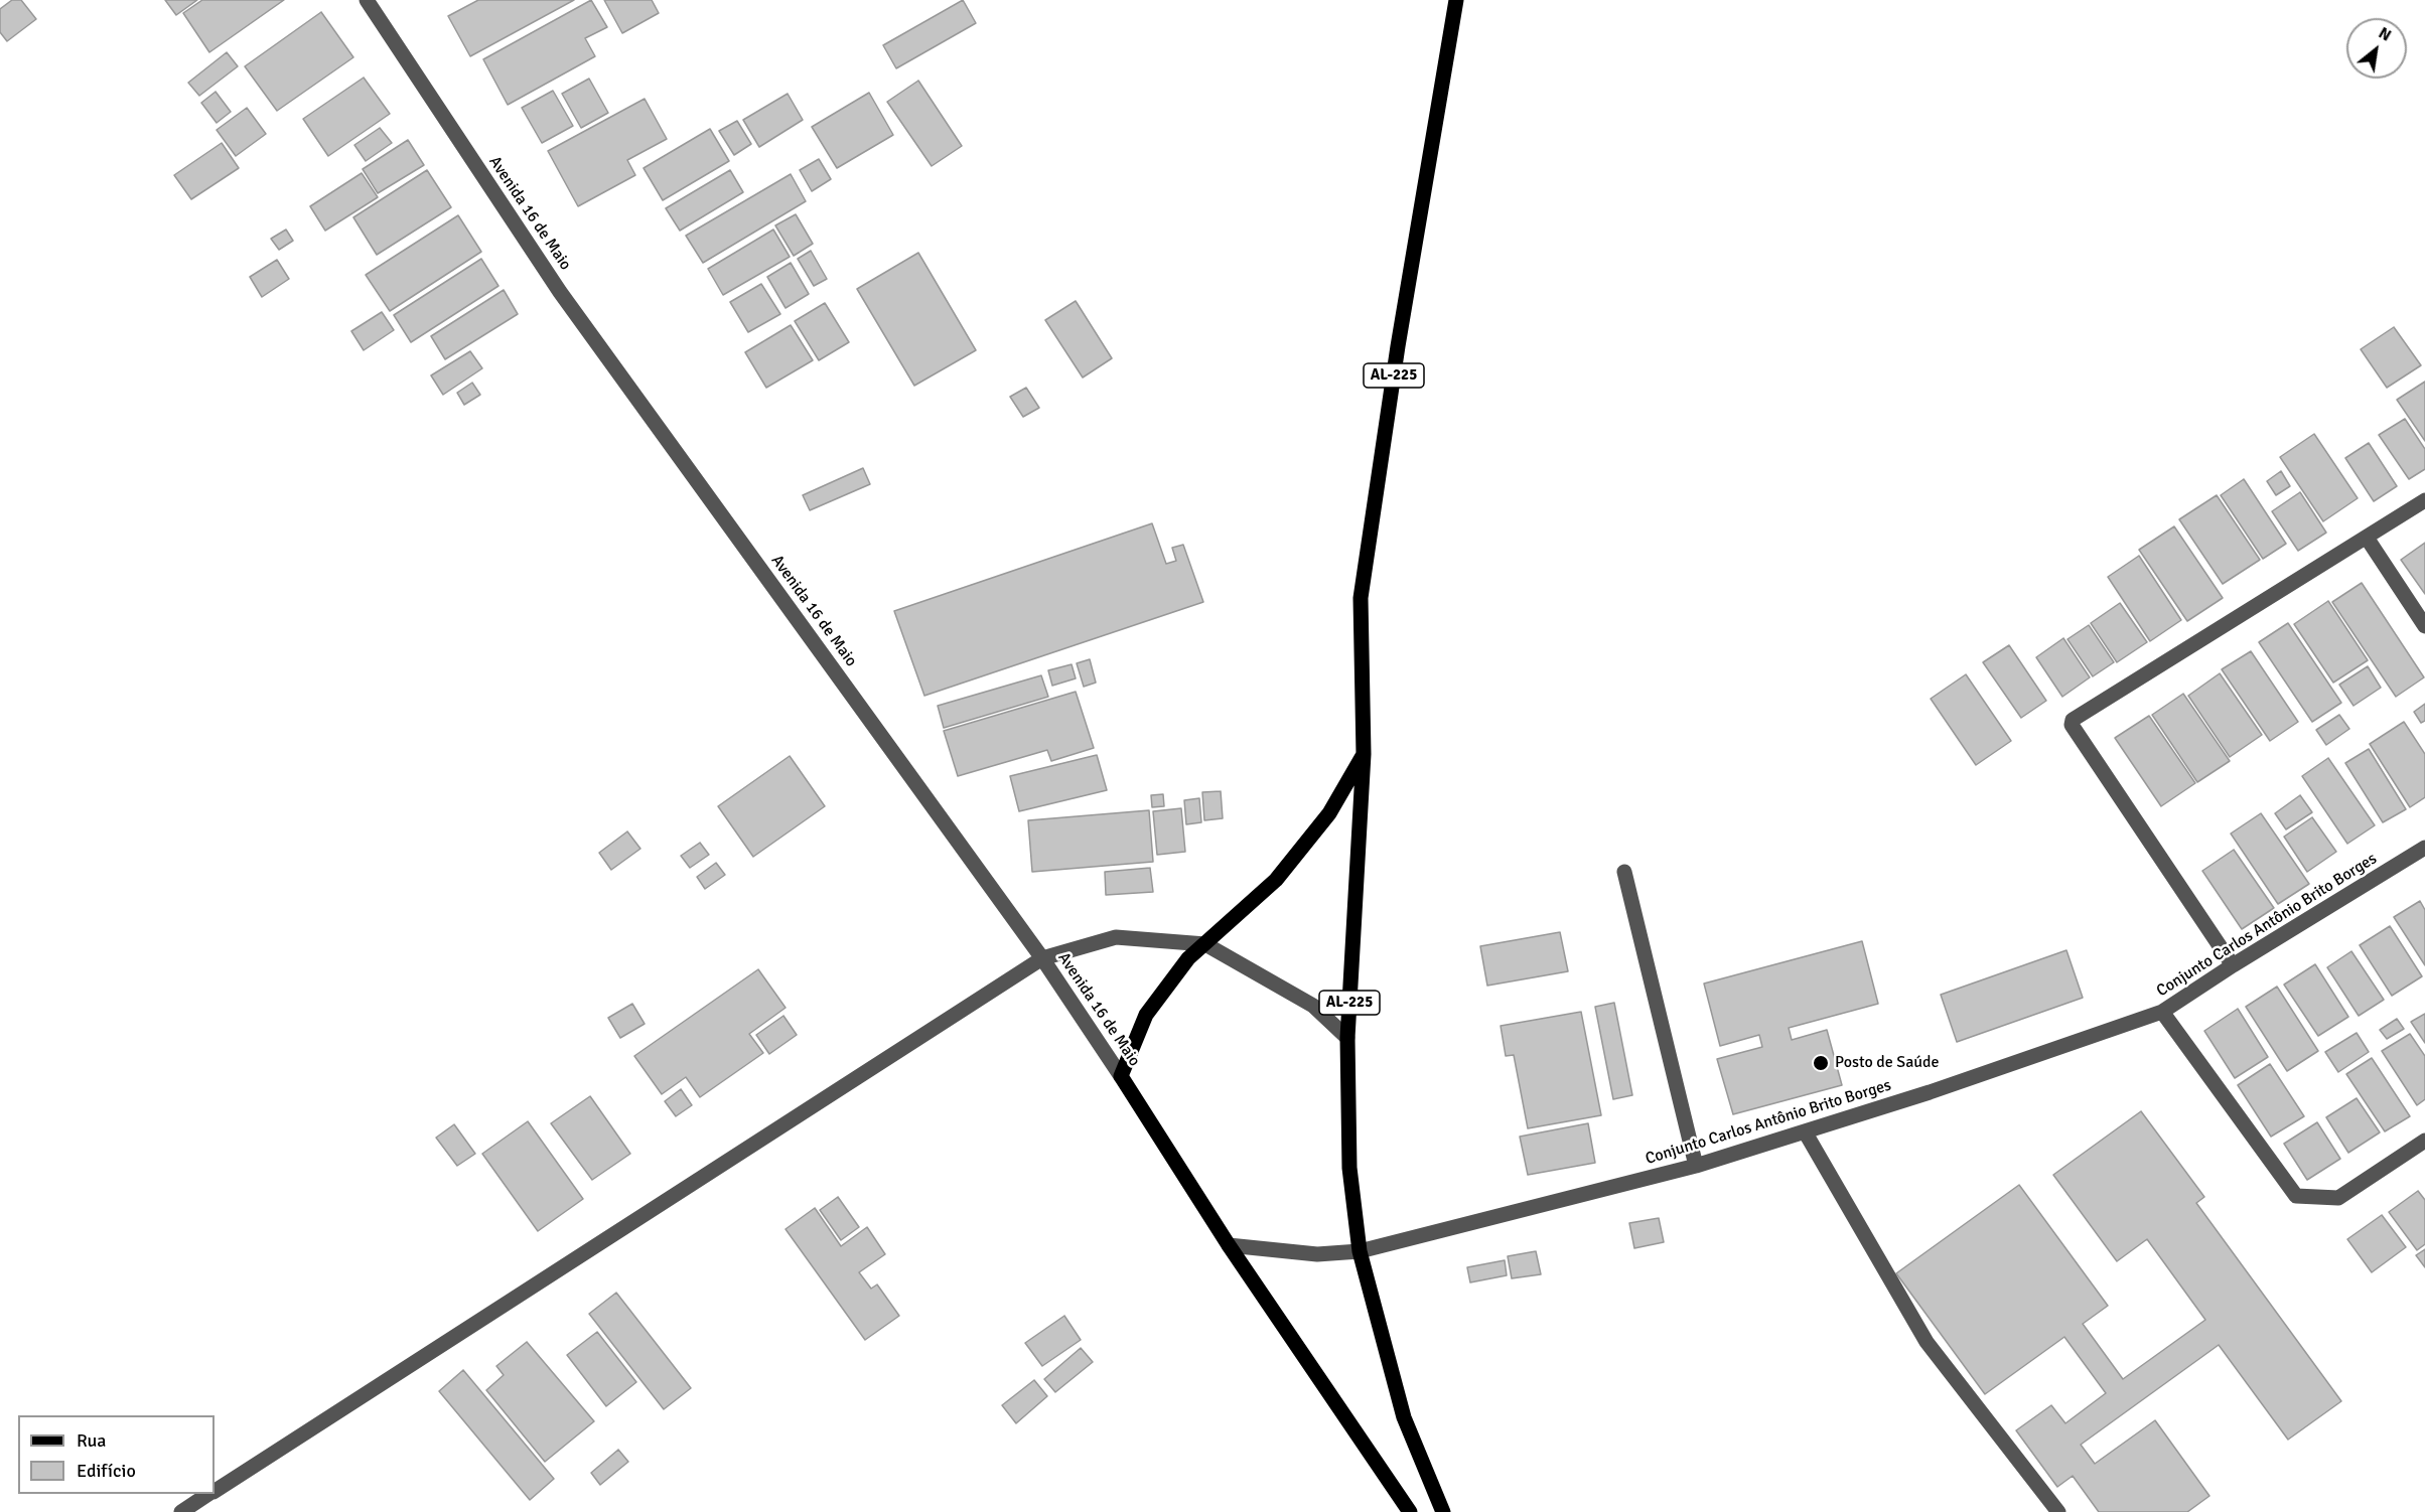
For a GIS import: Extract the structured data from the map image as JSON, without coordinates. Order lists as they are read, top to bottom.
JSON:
{
  "streets": {
    "main road": ["Avenida 16 de Maio", "AL-225"],
    "street": ["Conjunto Carlos Antônio Brito Borges"]
  },
  "crossings": [
    ["Avenida 16 de Maio", "Conjunto Carlos Antônio Brito Borges"],
    ["AL-225", "Conjunto Carlos Antônio Brito Borges"]
  ],
  "places": ["Posto de Saúde"],
  "legend": ["Rua", "Edifício"],
  "north": "top right"
}
